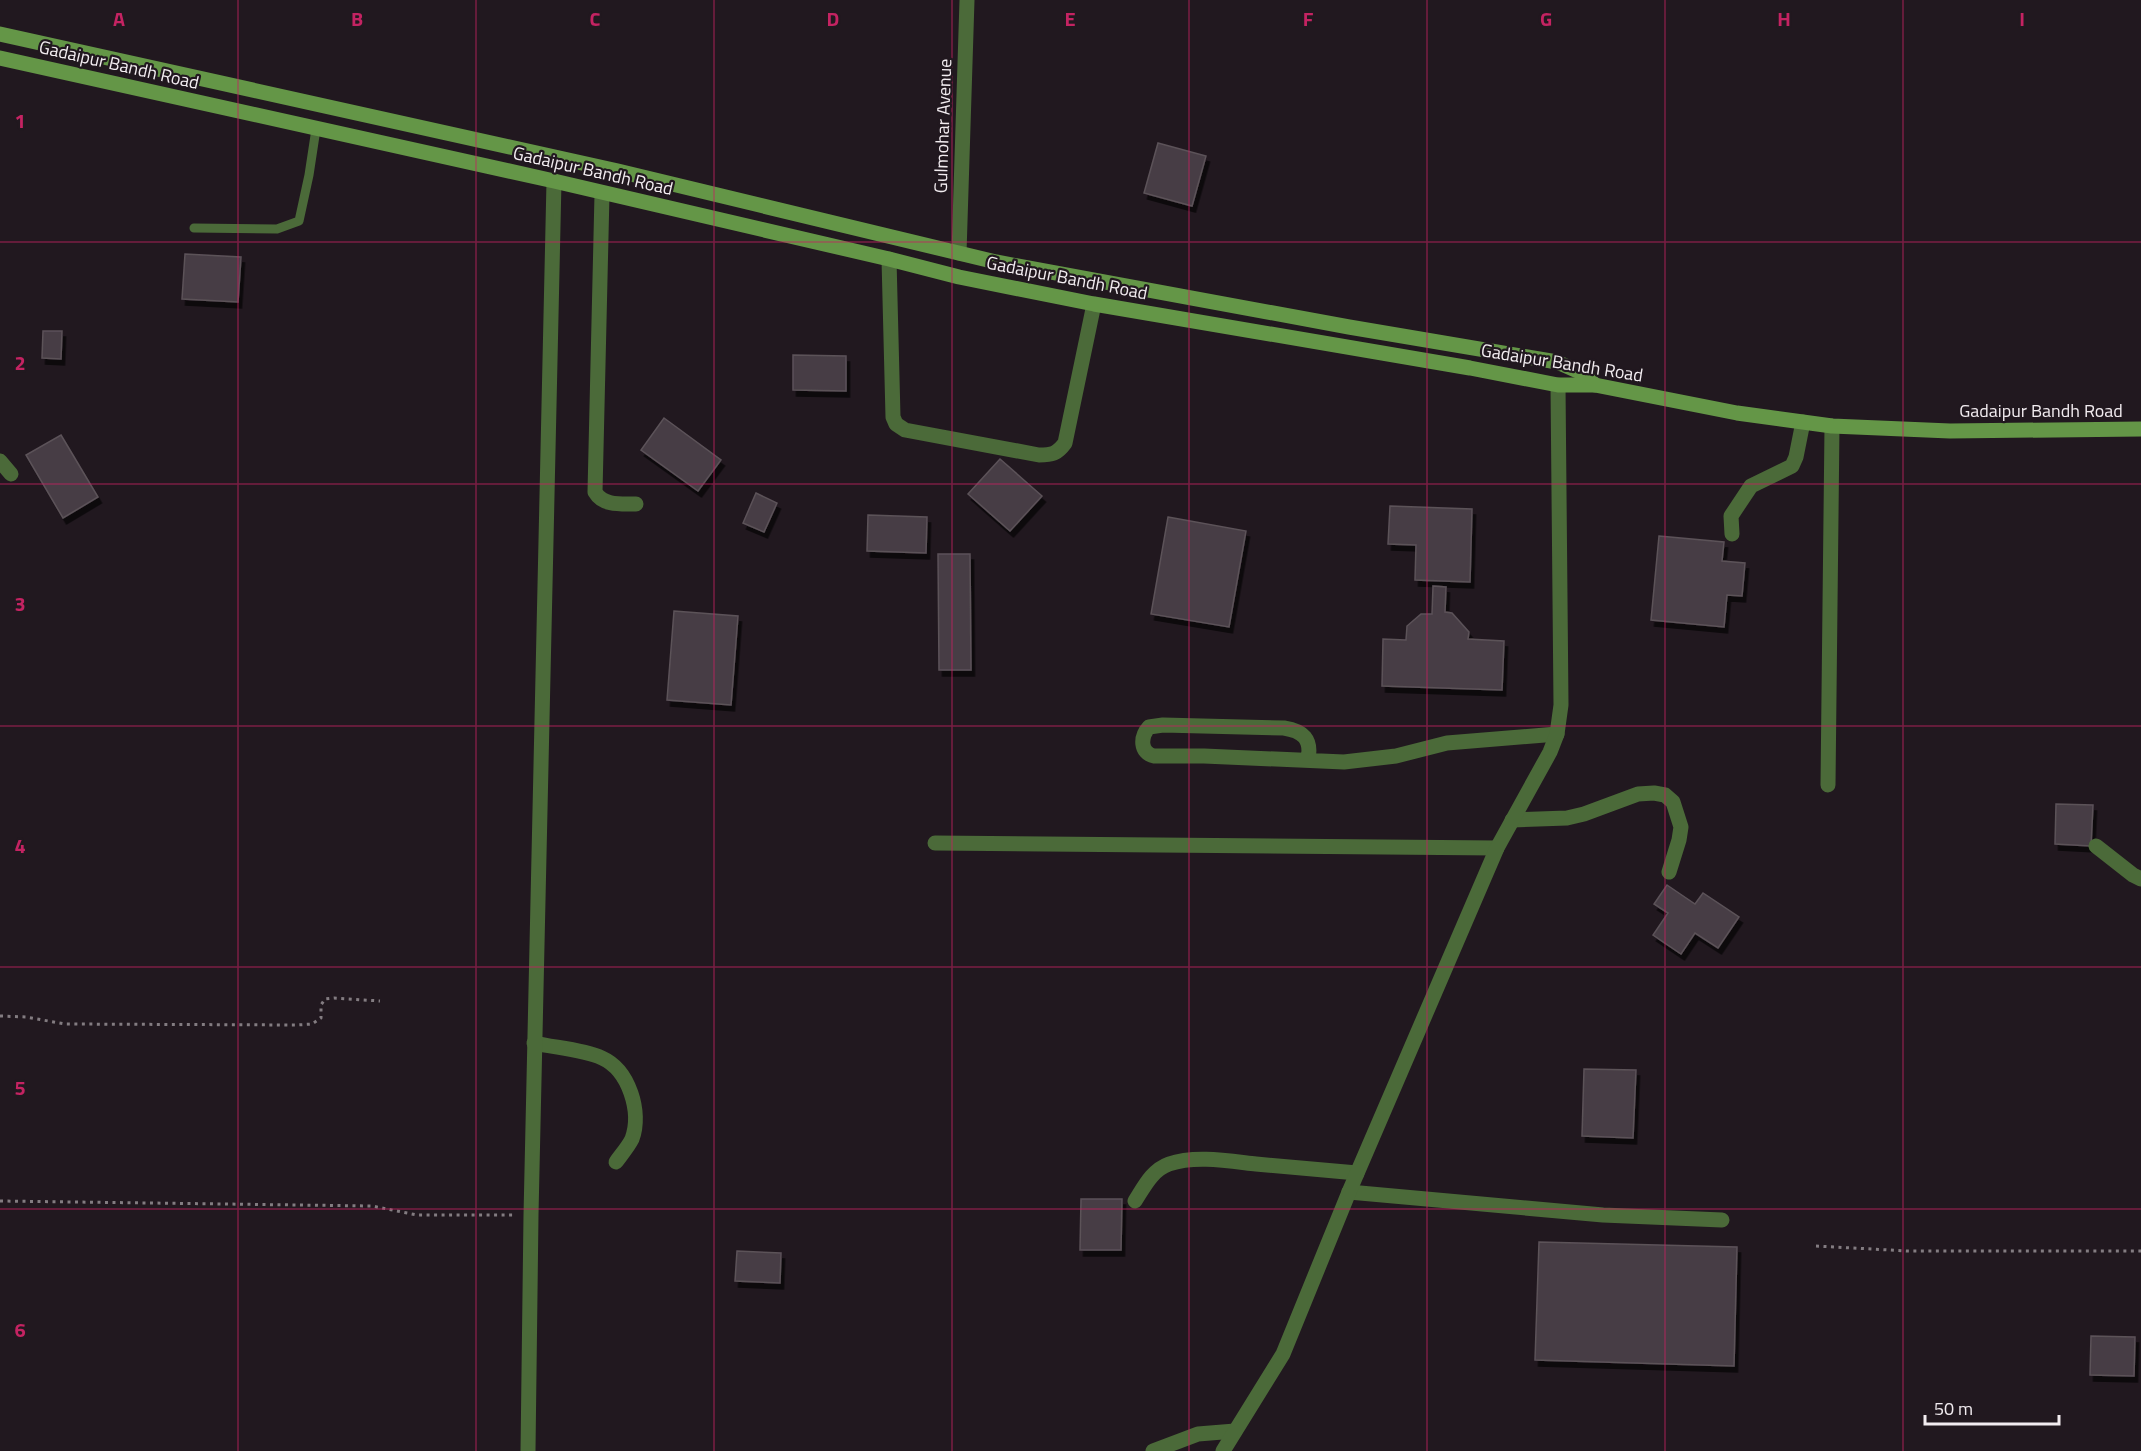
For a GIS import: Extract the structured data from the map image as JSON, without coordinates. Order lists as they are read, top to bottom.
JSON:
{
  "streets": {
    "street": ["Gadaipur Bandh Road", "Gulmohar Avenue"]
  },
  "scale_bar": "50 m",
  "grid": {
    "columns": [
      "A",
      "B",
      "C",
      "D",
      "E",
      "F",
      "G",
      "H",
      "I"
    ],
    "rows": [
      "1",
      "2",
      "3",
      "4",
      "5",
      "6"
    ]
  }
}
